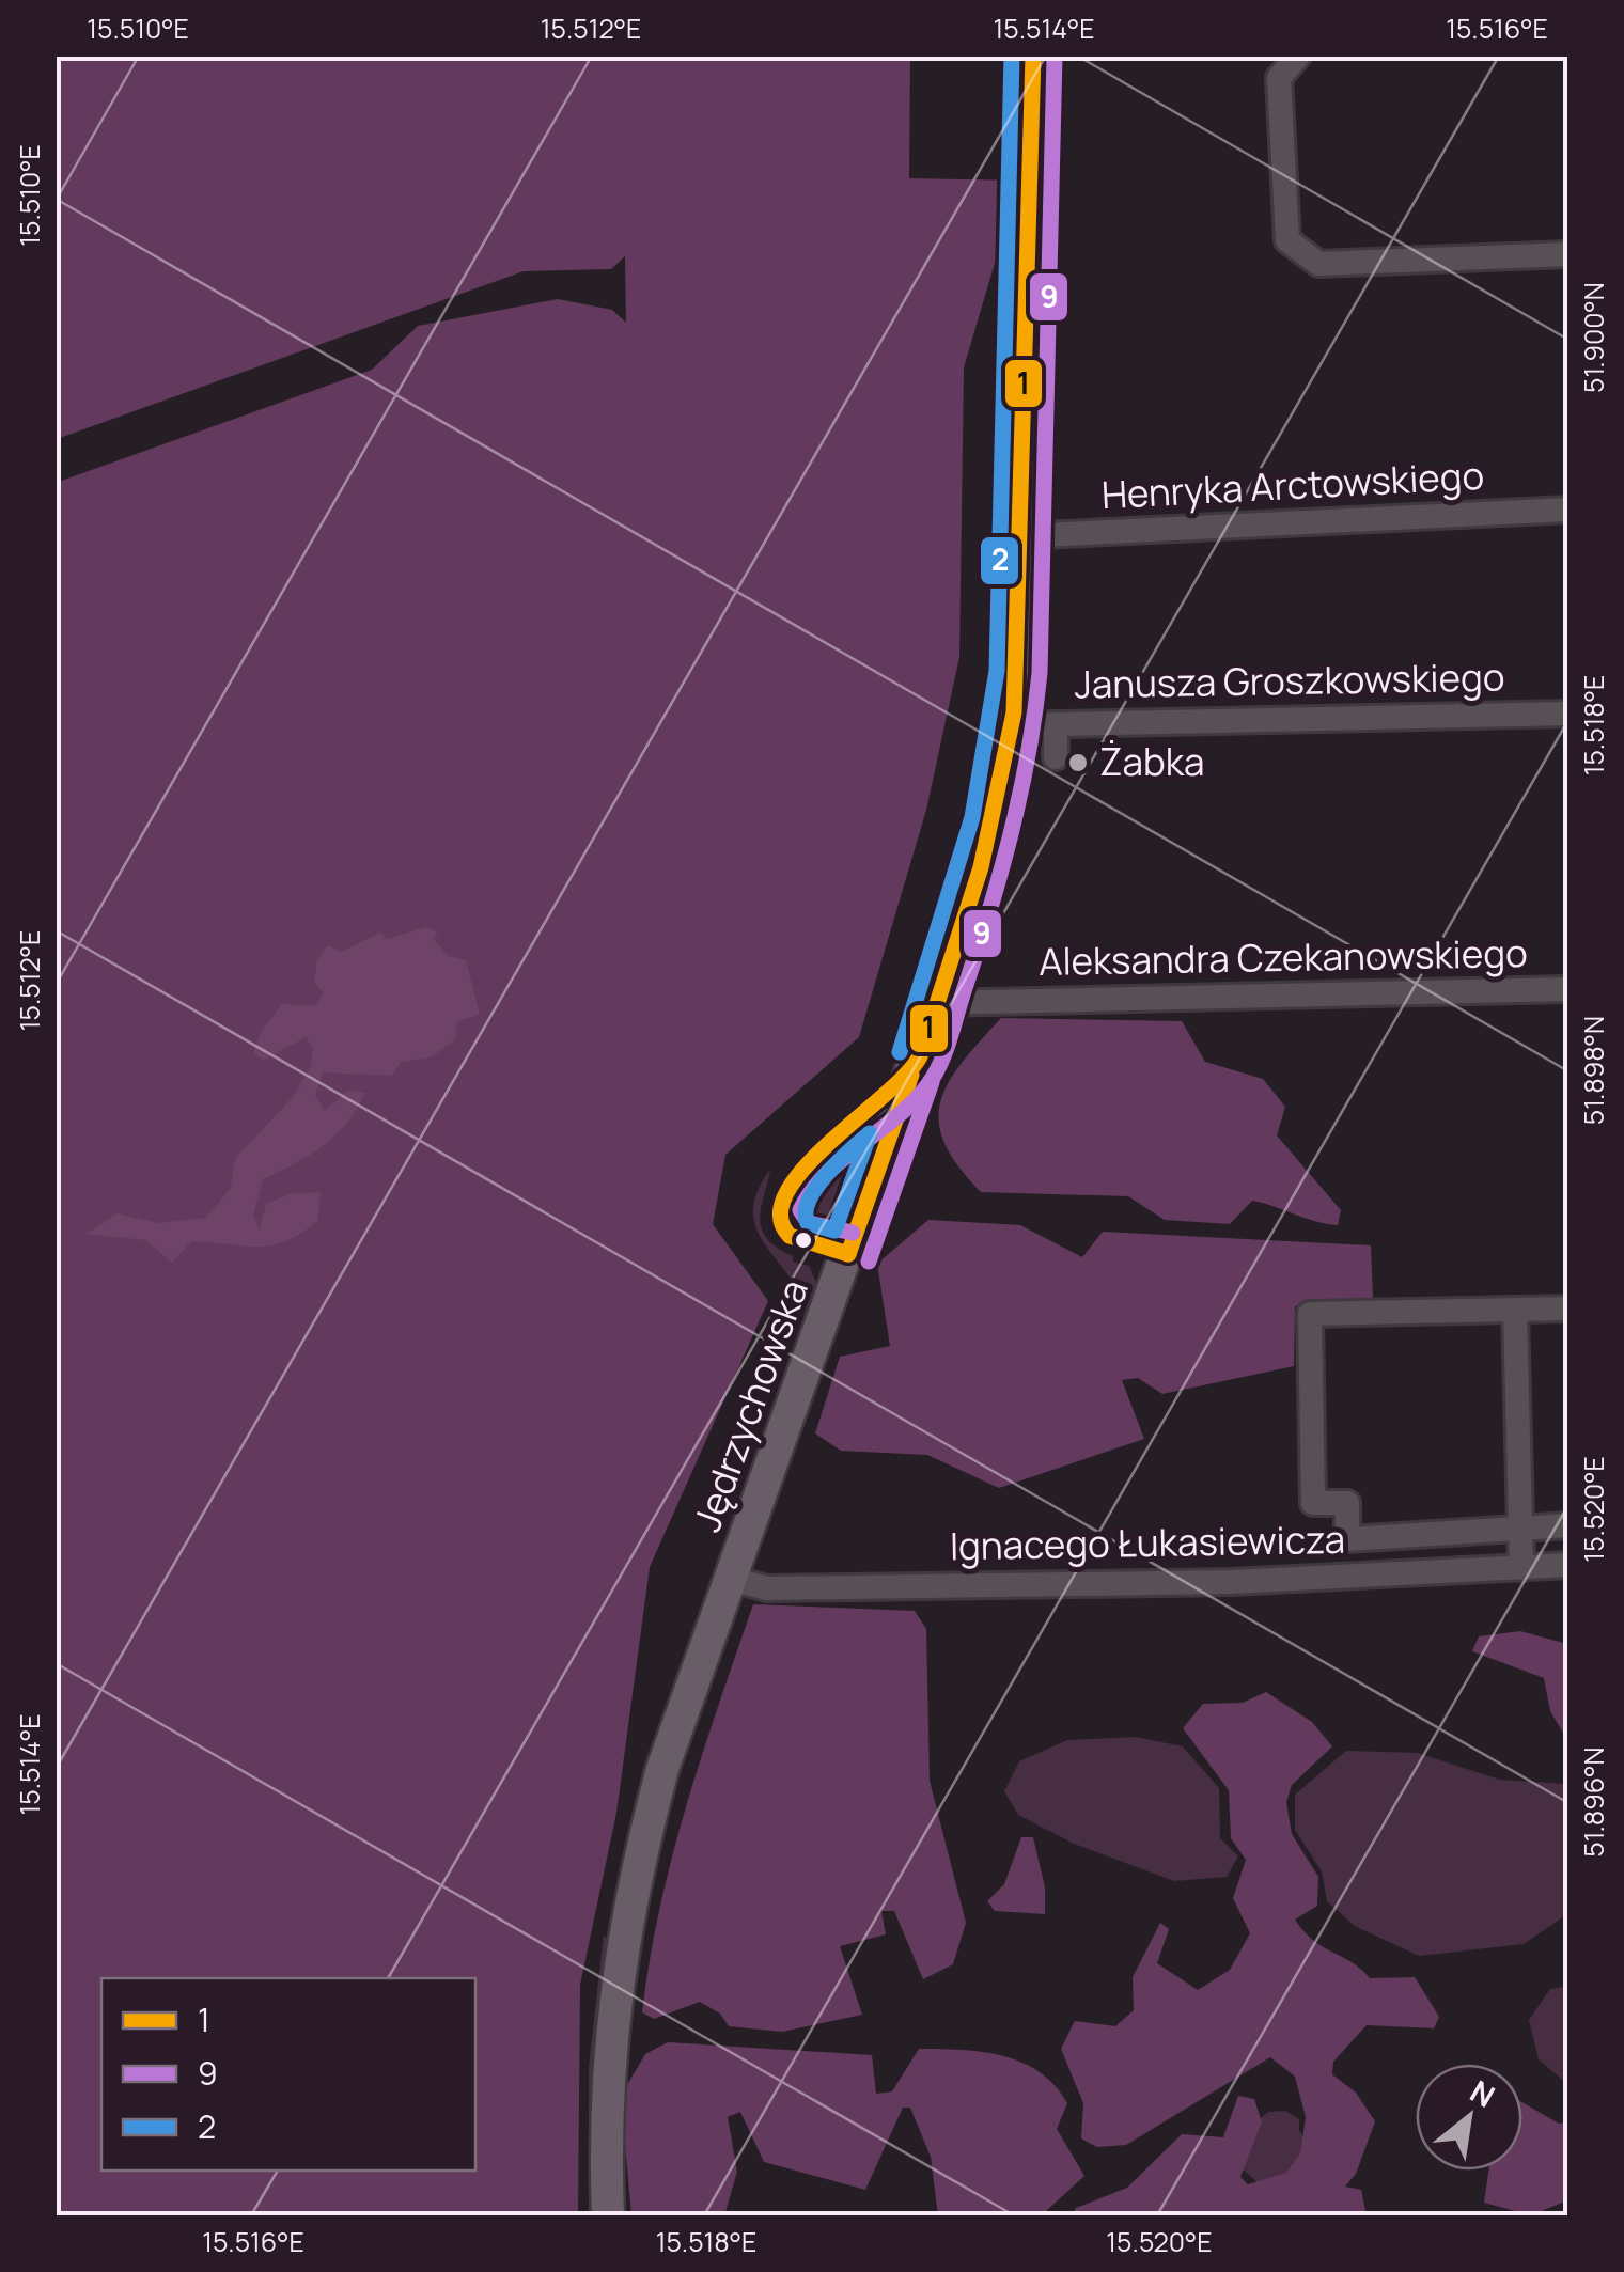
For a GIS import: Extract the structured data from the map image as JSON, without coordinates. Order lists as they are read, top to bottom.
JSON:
{
  "streets": {
    "main road": ["Jędrzychowska"],
    "street": [
      "Henryka Arctowskiego",
      "Janusza Groszkowskiego",
      "Aleksandra Czekanowskiego",
      "Ignacego Łukasiewicza"
    ]
  },
  "crossings": [
    ["Henryka Arctowskiego", "Jędrzychowska"],
    ["Janusza Groszkowskiego", "Jędrzychowska"],
    ["Aleksandra Czekanowskiego", "Jędrzychowska"],
    ["Jędrzychowska", "Ignacego Łukasiewicza"]
  ],
  "places": ["Żabka"],
  "lines": ["transit line 1", "transit line 9", "transit line 2"],
  "legend": ["1", "9", "2"],
  "north": "top right",
  "coordinates": [
    "15.510°E",
    "15.512°E",
    "15.514°E",
    "15.516°E",
    "51.900°N",
    "15.518°E",
    "51.898°N",
    "15.520°E",
    "51.896°N"
  ]
}
